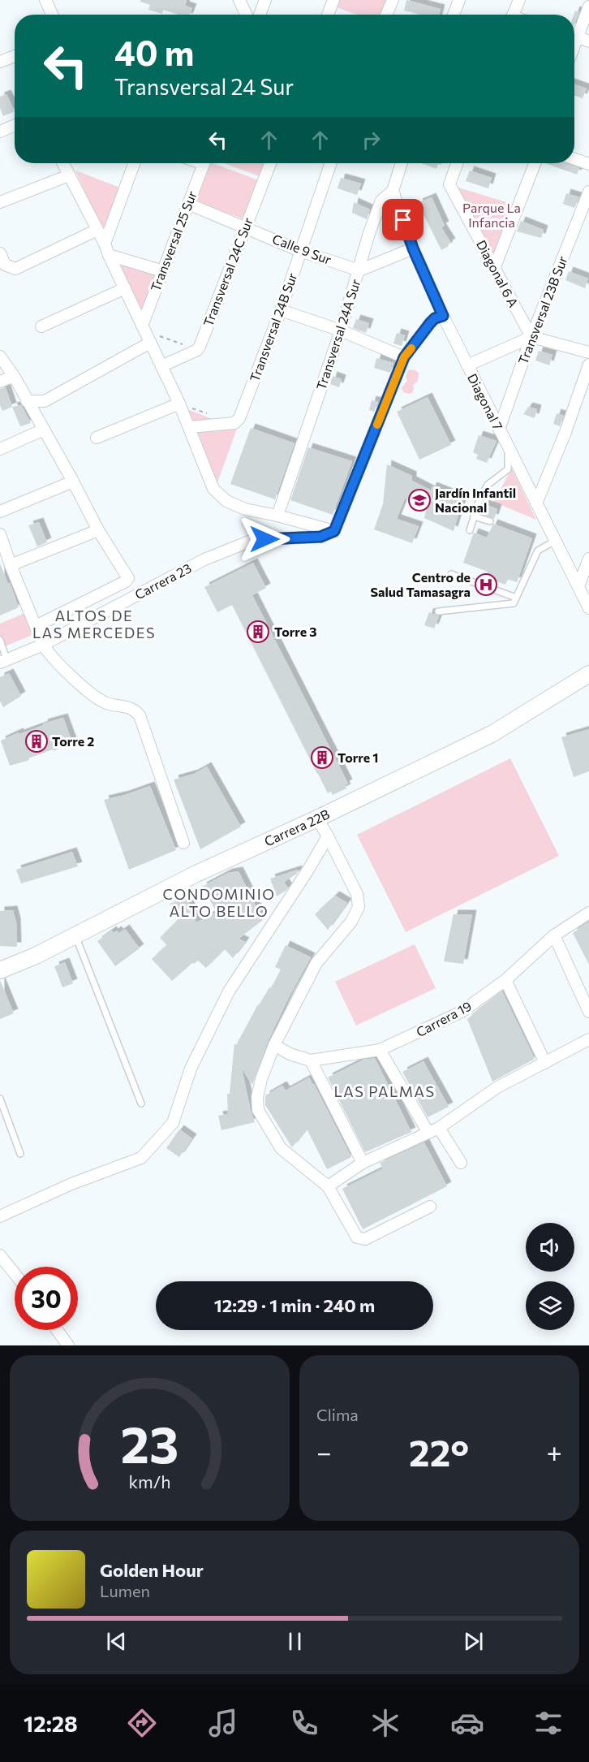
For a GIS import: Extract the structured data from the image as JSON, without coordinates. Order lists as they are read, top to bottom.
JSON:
{
  "streets": {
    "street": [
      "Transversal 25 Sur",
      "Calle 9 Sur",
      "Transversal 24C Sur",
      "Diagonal 6 A",
      "Transversal 23B Sur",
      "Transversal 24B Sur",
      "Transversal 24A Sur",
      "Diagonal 7",
      "Carrera 23",
      "Carrera 22B",
      "Carrera 19"
    ]
  },
  "crossings": [
    ["Transversal 25 Sur", "Calle 9 Sur"],
    ["Calle 9 Sur", "Transversal 24C Sur"],
    ["Calle 9 Sur", "Transversal 24B Sur"],
    ["Calle 9 Sur", "Transversal 24A Sur"],
    ["Diagonal 6 A", "Transversal 23B Sur"],
    ["Transversal 23B Sur", "Diagonal 7"],
    ["Transversal 24A Sur", "Diagonal 7"]
  ],
  "districts": ["ALTOS DE LAS MERCEDES", "CONDOMINIO ALTO BELLO", "LAS PALMAS"],
  "parks": ["Parque La Infancia"],
  "places": {
    "school or university": ["Jardín Infantil Nacional"],
    "hospital": ["Centro de Salud Tamasagra"],
    "building": ["Torre 3", "Torre 2", "Torre 1"]
  },
  "page": {
    "turn": ["40 m", "Transversal 24 Sur"],
    "limit": "30",
    "trip": "12:29 · 1 min · 240 m",
    "tile": "Clima",
    "heat": ["−", "22°", "+"],
    "song": ["Golden Hour", "Lumen"],
    "tabs": "12:28",
    "gauge": ["23", "km/h"]
  }
}
